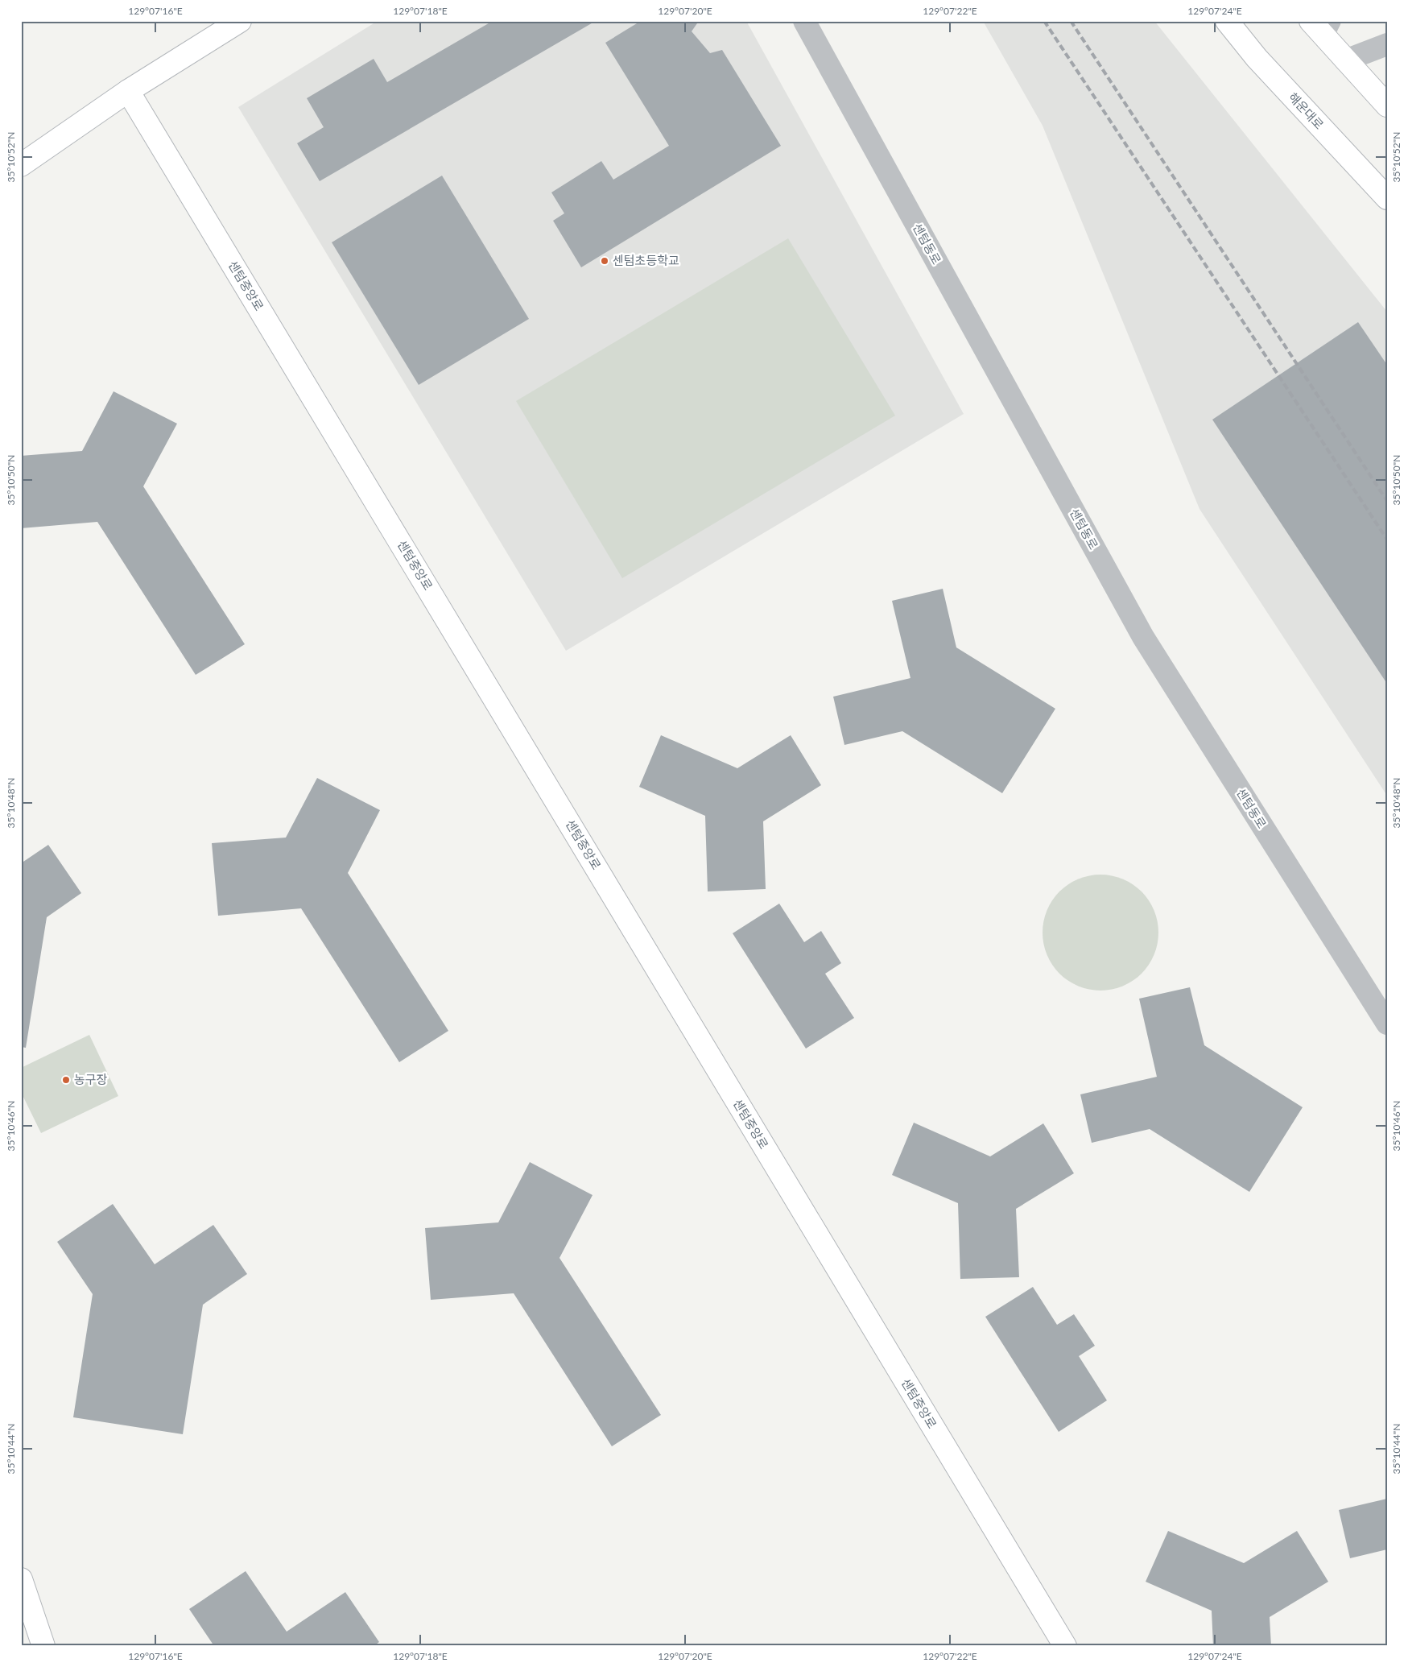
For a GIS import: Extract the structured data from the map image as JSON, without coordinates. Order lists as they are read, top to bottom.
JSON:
{
  "streets": {
    "main road": ["해운대로", "센텀중앙로"],
    "street": ["센텀동로"]
  },
  "places": ["센텀초등학교", "농구장"],
  "coordinates": [
    "129°07'16\"E",
    "129°07'18\"E",
    "129°07'20\"E",
    "129°07'22\"E",
    "129°07'24\"E",
    "35°10'52\"N",
    "35°10'50\"N",
    "35°10'48\"N",
    "35°10'46\"N",
    "35°10'44\"N"
  ]
}
